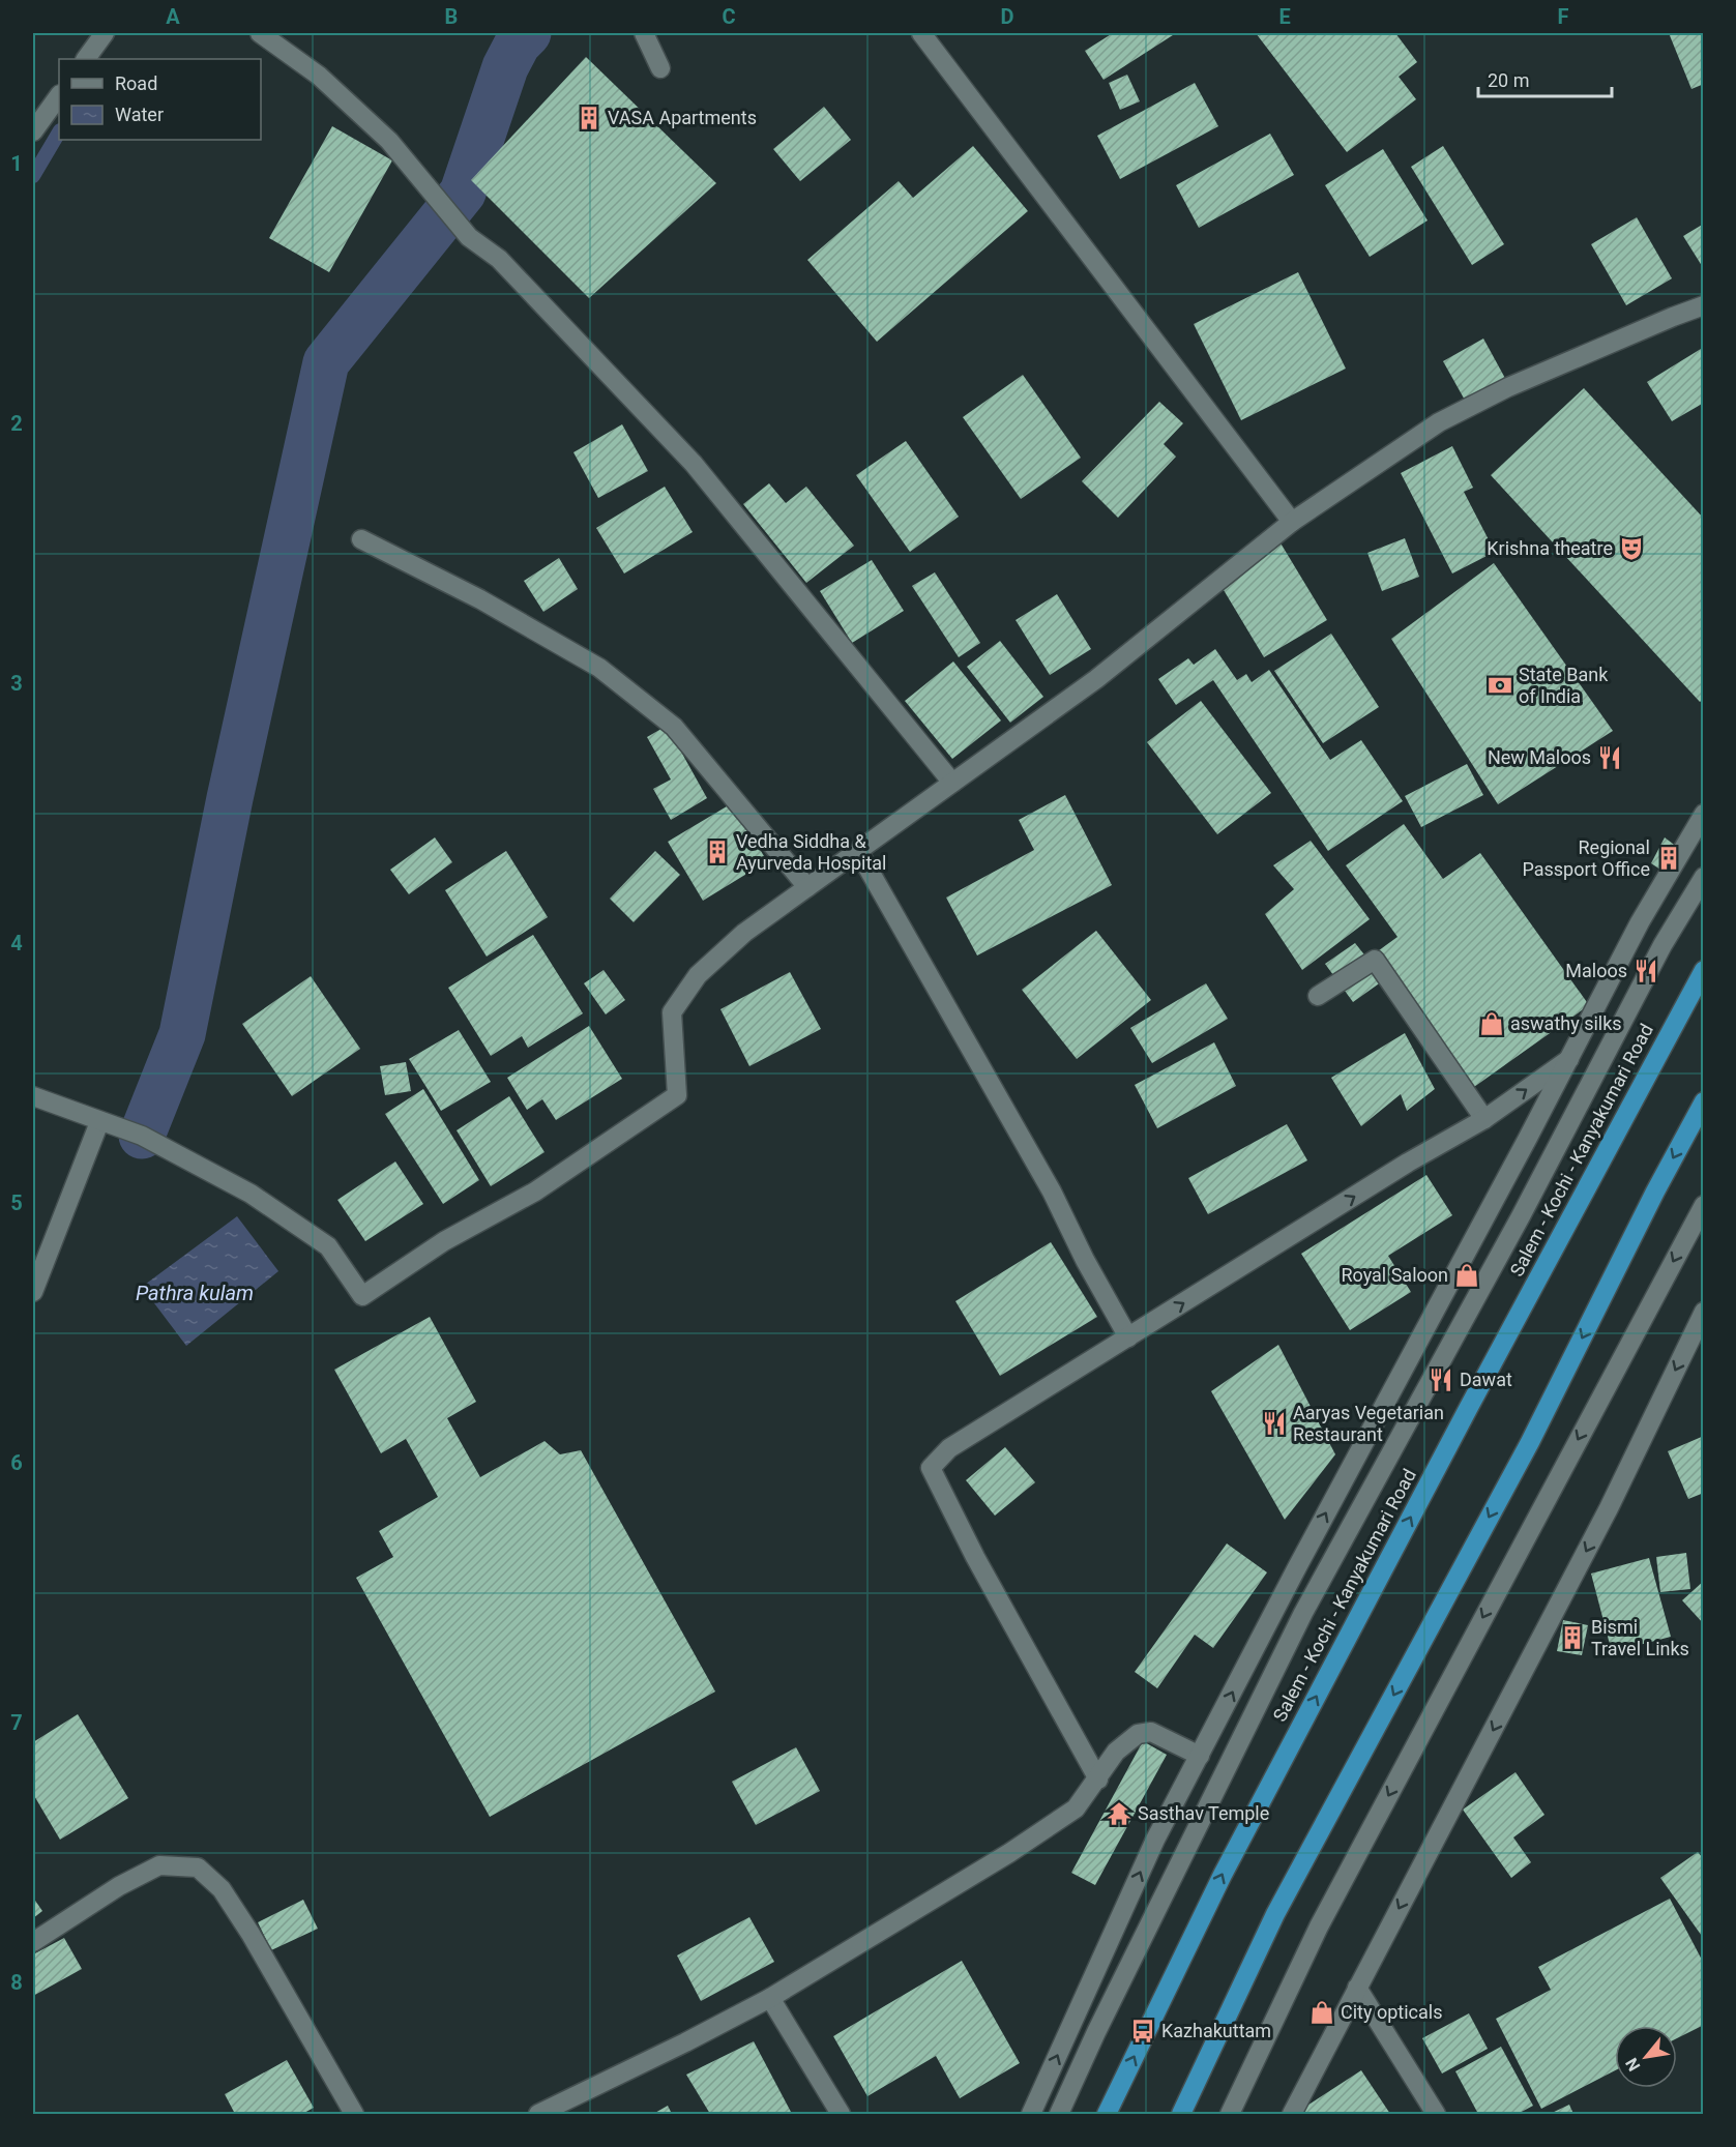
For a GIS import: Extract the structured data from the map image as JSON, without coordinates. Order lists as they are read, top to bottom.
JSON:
{
  "streets": {
    "highway": ["Salem - Kochi - Kanyakumari Road"]
  },
  "water": ["Pathra kulam"],
  "places": {
    "building": [
      "VASA Apartments",
      "Vedha Siddha & Ayurveda Hospital",
      "Regional Passport Office",
      "Bismi Travel Links"
    ],
    "theatre": ["Krishna theatre"],
    "bank": ["State Bank of India"],
    "restaurant": [
      "New Maloos",
      "Maloos",
      "Dawat",
      "Aaryas Vegetarian Restaurant"
    ],
    "shop": ["aswathy silks", "Royal Saloon", "City opticals"],
    "temple": ["Sasthav Temple"],
    "bus stop": ["Kazhakuttam"]
  },
  "legend": ["Road", "Water"],
  "scale_bar": "20 m",
  "north": "bottom left",
  "grid": {
    "columns": [
      "A",
      "B",
      "C",
      "D",
      "E",
      "F"
    ],
    "rows": [
      "1",
      "2",
      "3",
      "4",
      "5",
      "6",
      "7",
      "8"
    ]
  }
}
